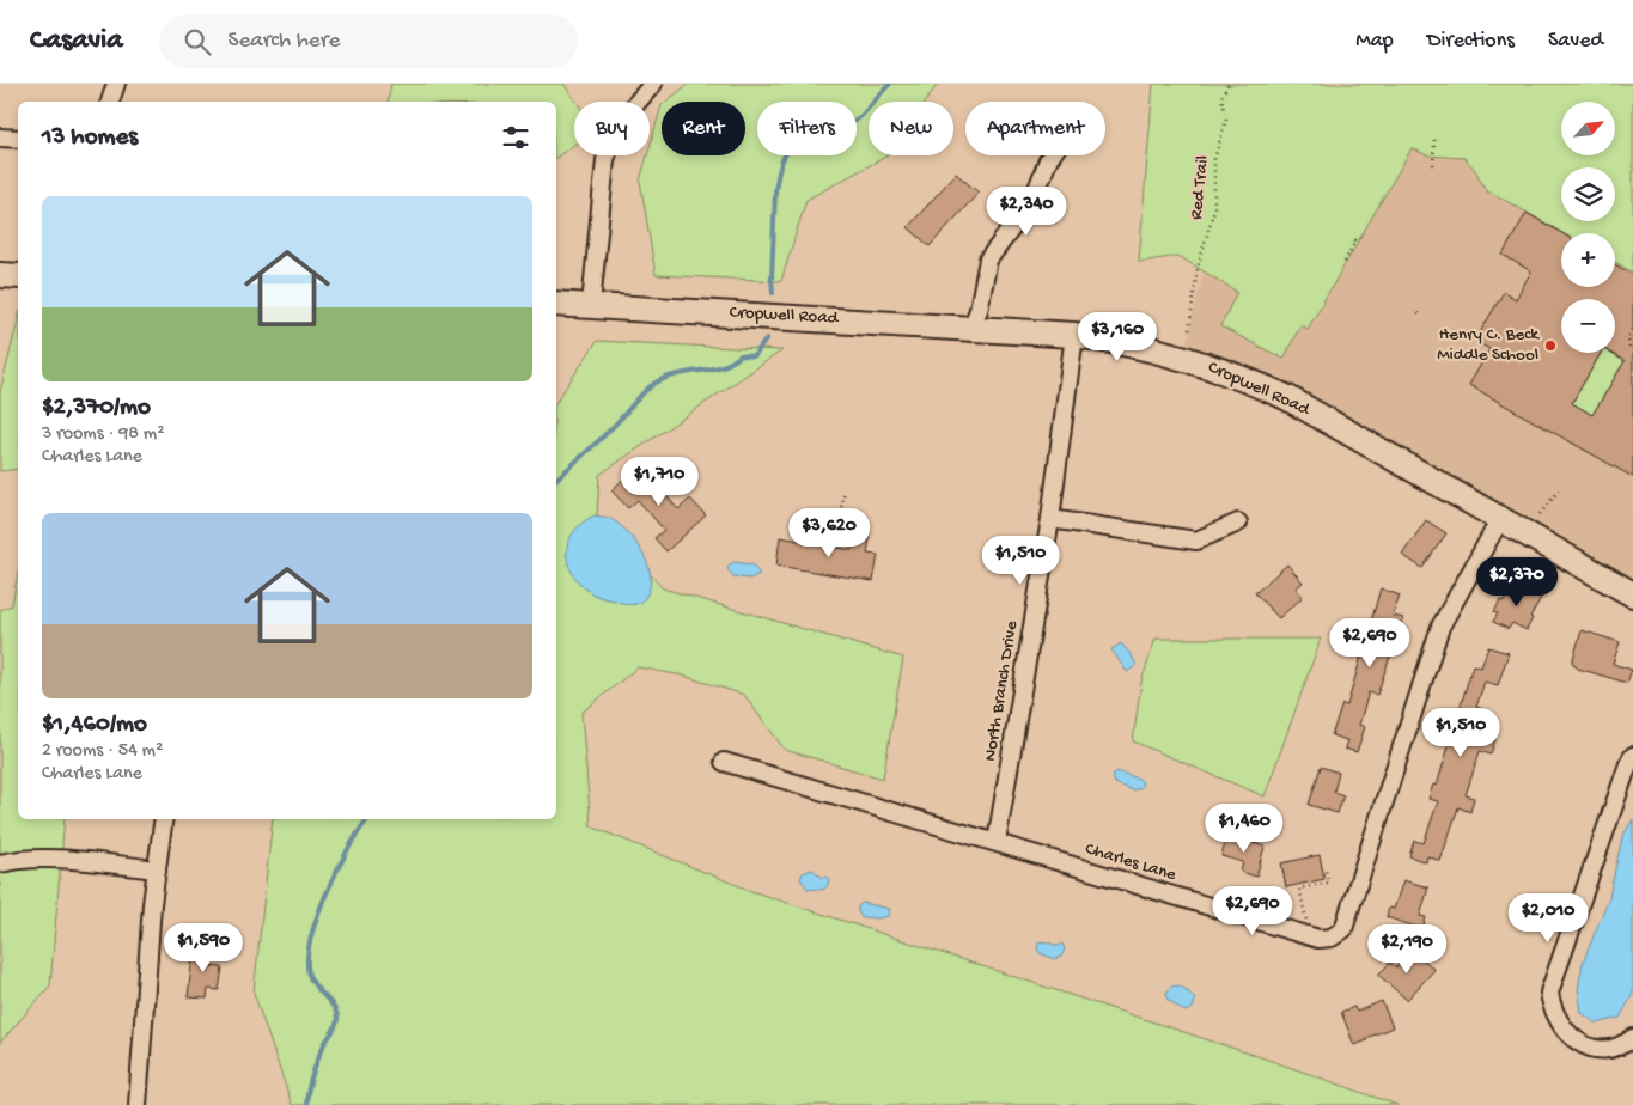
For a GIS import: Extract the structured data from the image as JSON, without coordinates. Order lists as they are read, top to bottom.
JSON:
{
  "streets": {
    "street": ["Cropwell Road", "North Branch Drive", "Charles Lane"],
    "path": ["Red Trail"]
  },
  "crossings": [
    ["Cropwell Road", "North Branch Drive"],
    ["Cropwell Road", "Charles Lane"],
    ["North Branch Drive", "Charles Lane"]
  ],
  "places": ["Henry C. Beck Middle School"],
  "north": "top right",
  "page": {
    "header": "Casavia",
    "search": "Search here",
    "nav": ["Map", "Directions", "Saved"],
    "map_buttons": ["+", "−"],
    "chip": [
      "Buy",
      "Rent",
      "Filters",
      "New",
      "Apartment"
    ],
    "heading": "13 homes",
    "list": [
      {
        "name": "$2,370/mo",
        "note": "3 rooms · 98 m² · Charles Lane"
      },
      {
        "name": "$1,460/mo",
        "note": "2 rooms · 54 m² · Charles Lane"
      }
    ],
    "price": [
      "$2,340",
      "$3,160",
      "$1,710",
      "$3,620",
      "$1,510",
      "$2,370",
      "$2,690",
      "$1,510",
      "$1,460",
      "$2,690",
      "$2,010",
      "$1,590",
      "$2,190"
    ]
  }
}
